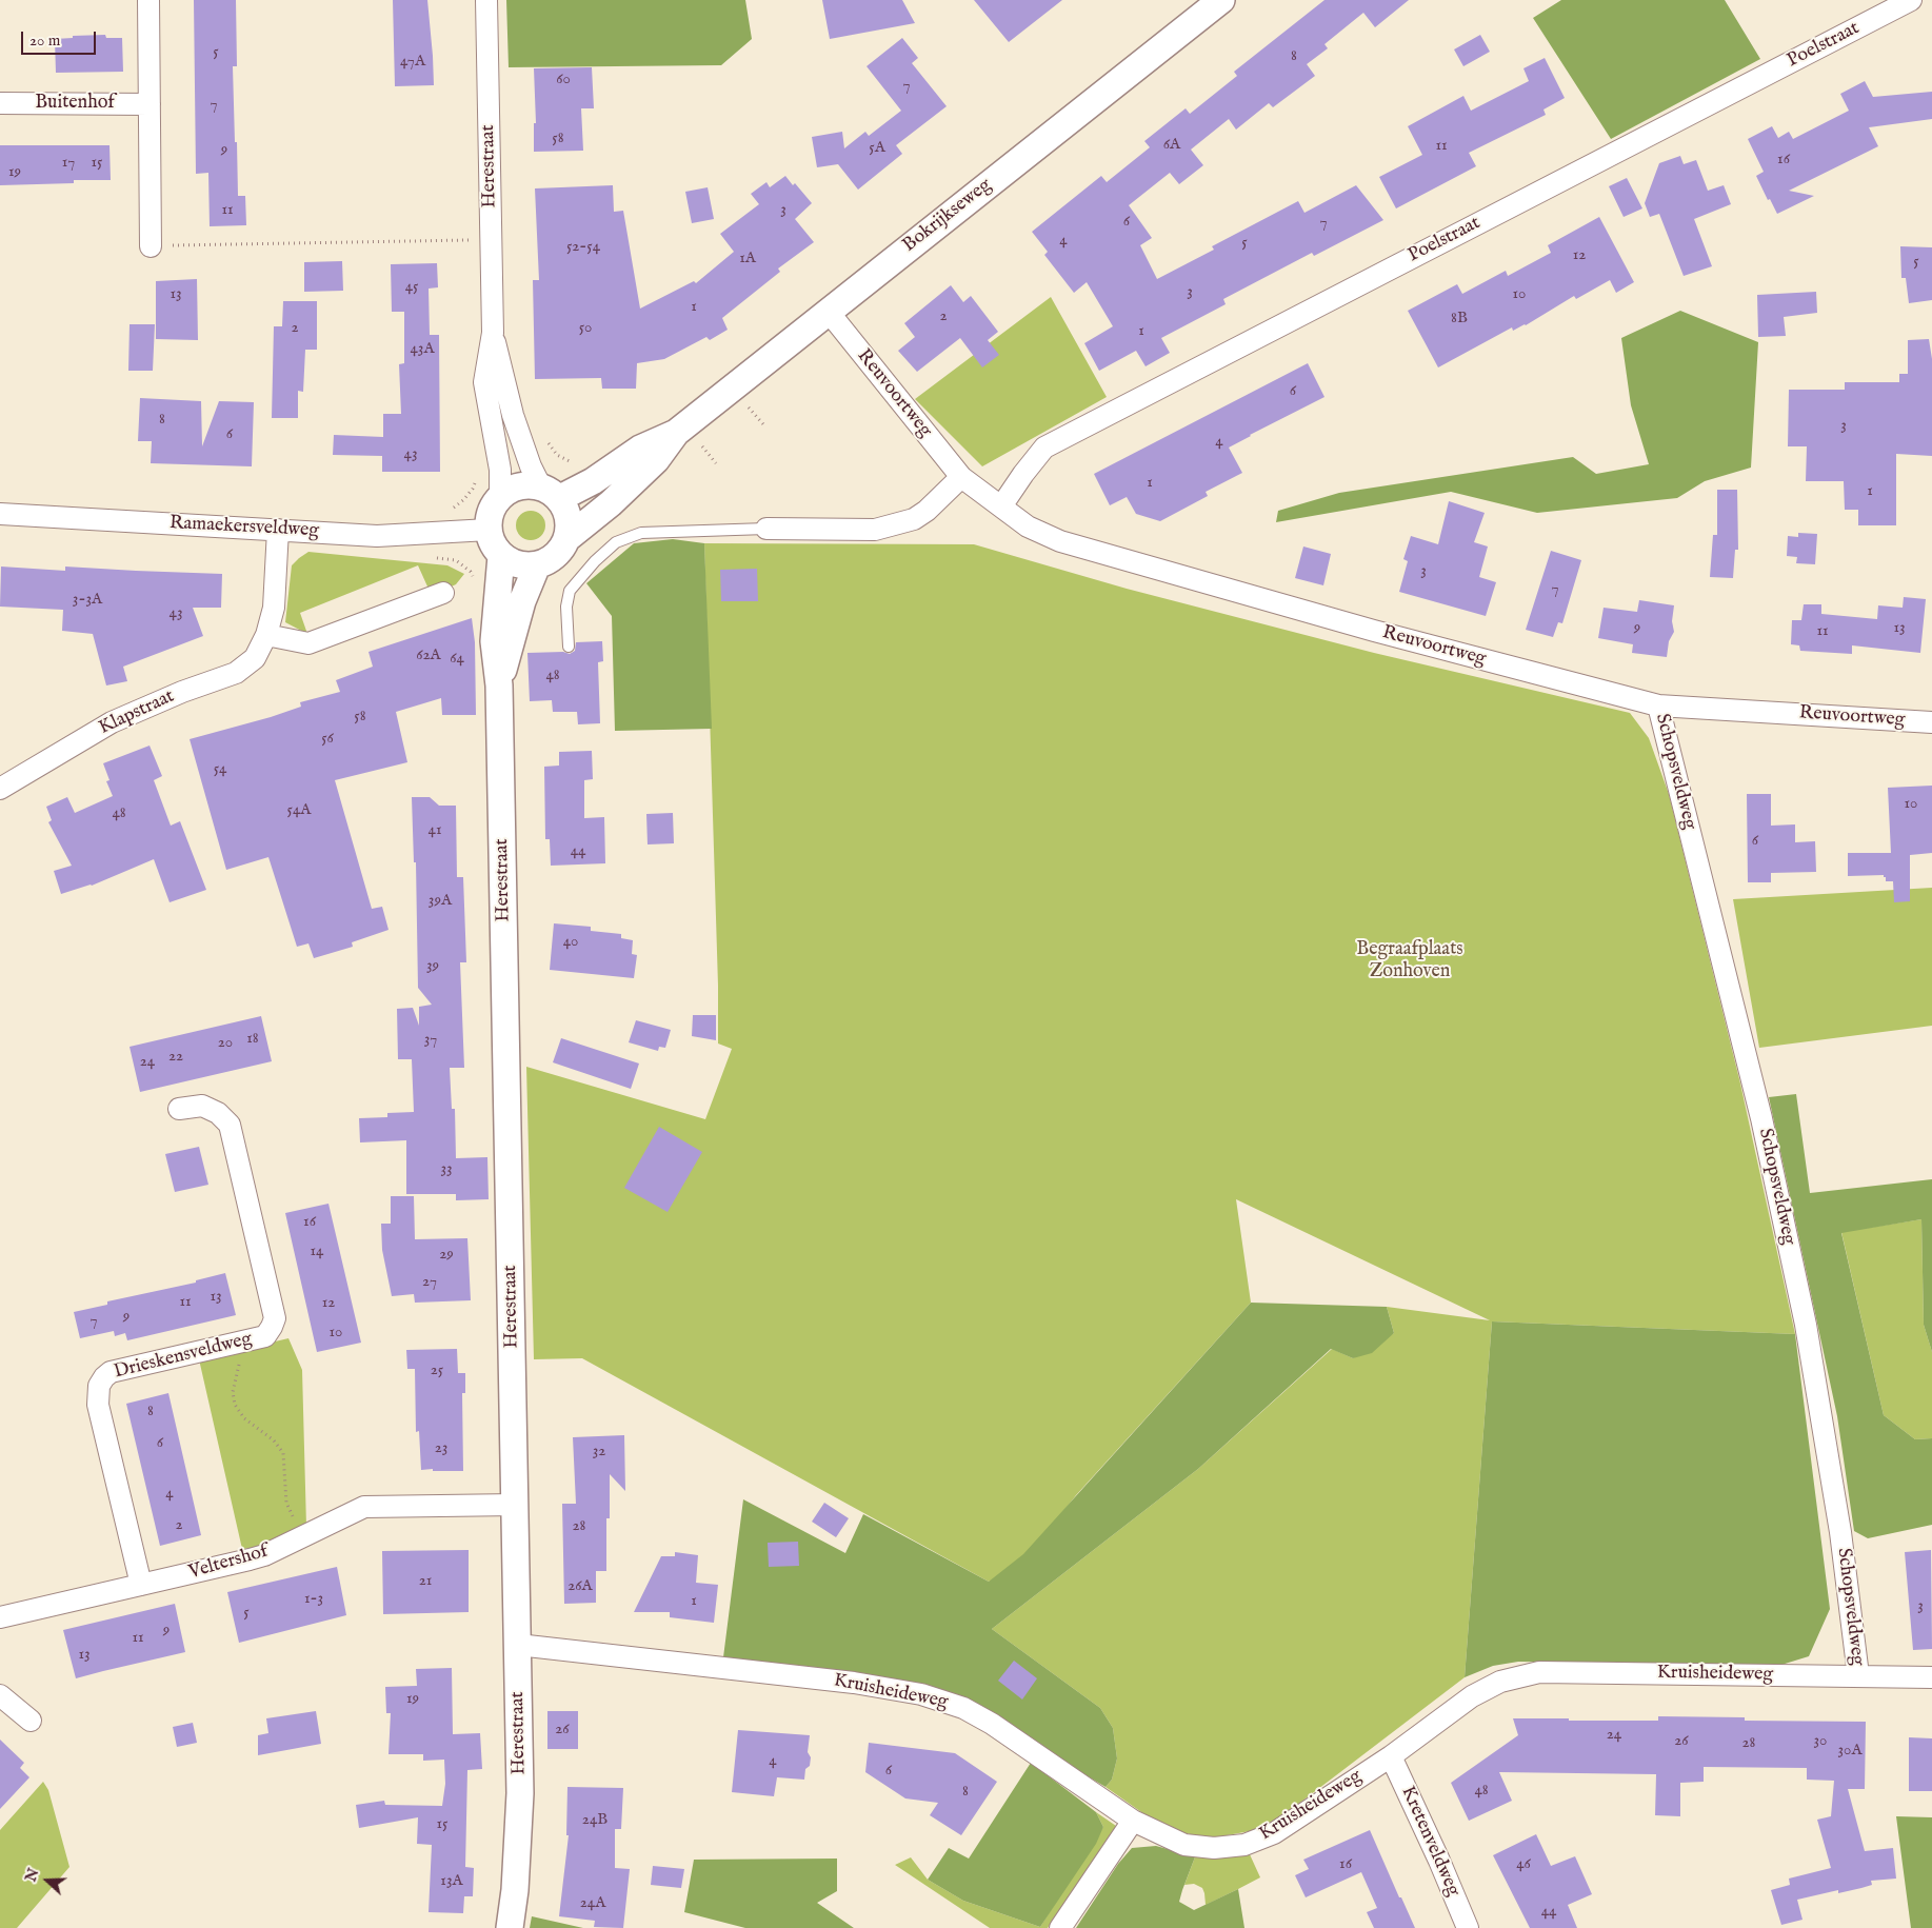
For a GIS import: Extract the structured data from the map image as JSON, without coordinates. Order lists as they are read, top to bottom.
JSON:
{
  "streets": {
    "street": [
      "Poelstraat",
      "Buitenhof",
      "Herestraat",
      "Bokrijkseweg",
      "Reuvoortweg",
      "Ramaekersveldweg",
      "Klapstraat",
      "Schopsveldweg",
      "Drieskensveldweg",
      "Veltershof",
      "Kruisheideweg",
      "Kretenveldweg"
    ]
  },
  "crossings": [
    ["Poelstraat", "Reuvoortweg"],
    ["Herestraat", "Bokrijkseweg"],
    ["Herestraat", "Ramaekersveldweg"],
    ["Herestraat", "Veltershof"],
    ["Herestraat", "Kruisheideweg"],
    ["Bokrijkseweg", "Reuvoortweg"],
    ["Bokrijkseweg", "Ramaekersveldweg"],
    ["Reuvoortweg", "Schopsveldweg"],
    ["Ramaekersveldweg", "Klapstraat"],
    ["Schopsveldweg", "Kruisheideweg"],
    ["Drieskensveldweg", "Veltershof"],
    ["Kruisheideweg", "Kretenveldweg"]
  ],
  "parks": ["Begraafplaats Zonhoven"],
  "house_numbers": [
    "5",
    "8",
    "47A",
    "60",
    "7",
    "7",
    "58",
    "6A",
    "11",
    "5A",
    "9",
    "16",
    "17",
    "15",
    "19",
    "11",
    "3",
    "6",
    "7",
    "4",
    "5",
    "52-54",
    "12",
    "1A",
    "5",
    "45",
    "3",
    "13",
    "10",
    "1",
    "2",
    "8B",
    "2",
    "50",
    "1",
    "43A",
    "6",
    "8",
    "3",
    "6",
    "4",
    "43",
    "1",
    "1",
    "3",
    "7",
    "3-3A",
    "43",
    "9",
    "13",
    "11",
    "62A",
    "64",
    "48",
    "58",
    "56",
    "54",
    "10",
    "54A",
    "48",
    "41",
    "6",
    "44",
    "39A",
    "40",
    "39",
    "18",
    "37",
    "20",
    "22",
    "24",
    "33",
    "16",
    "14",
    "29",
    "27",
    "13",
    "11",
    "12",
    "9",
    "7",
    "10",
    "25",
    "8",
    "6",
    "23",
    "32",
    "4",
    "2",
    "28",
    "21",
    "26A",
    "1-3",
    "1",
    "3",
    "5",
    "9",
    "11",
    "13",
    "19",
    "26",
    "24",
    "26",
    "30",
    "28",
    "30A",
    "4",
    "6",
    "48",
    "8",
    "24B",
    "15",
    "16",
    "46",
    "13A",
    "24A",
    "44"
  ],
  "scale_bar": "20 m",
  "north": "left"
}
